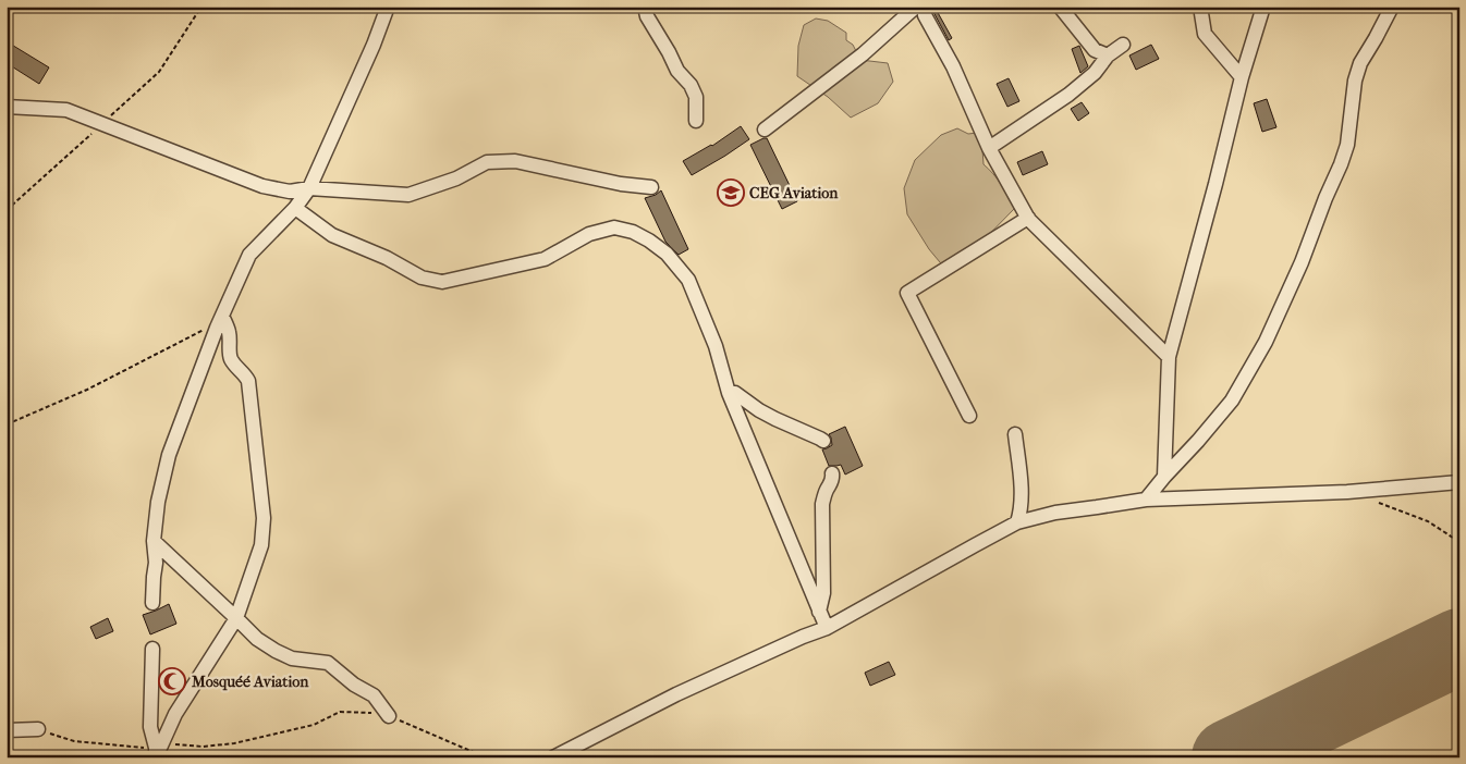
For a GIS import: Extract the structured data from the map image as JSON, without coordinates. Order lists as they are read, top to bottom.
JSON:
{
  "places": {
    "school or university": ["CEG Aviation"],
    "mosque": ["Mosquéé Aviation"]
  }
}
